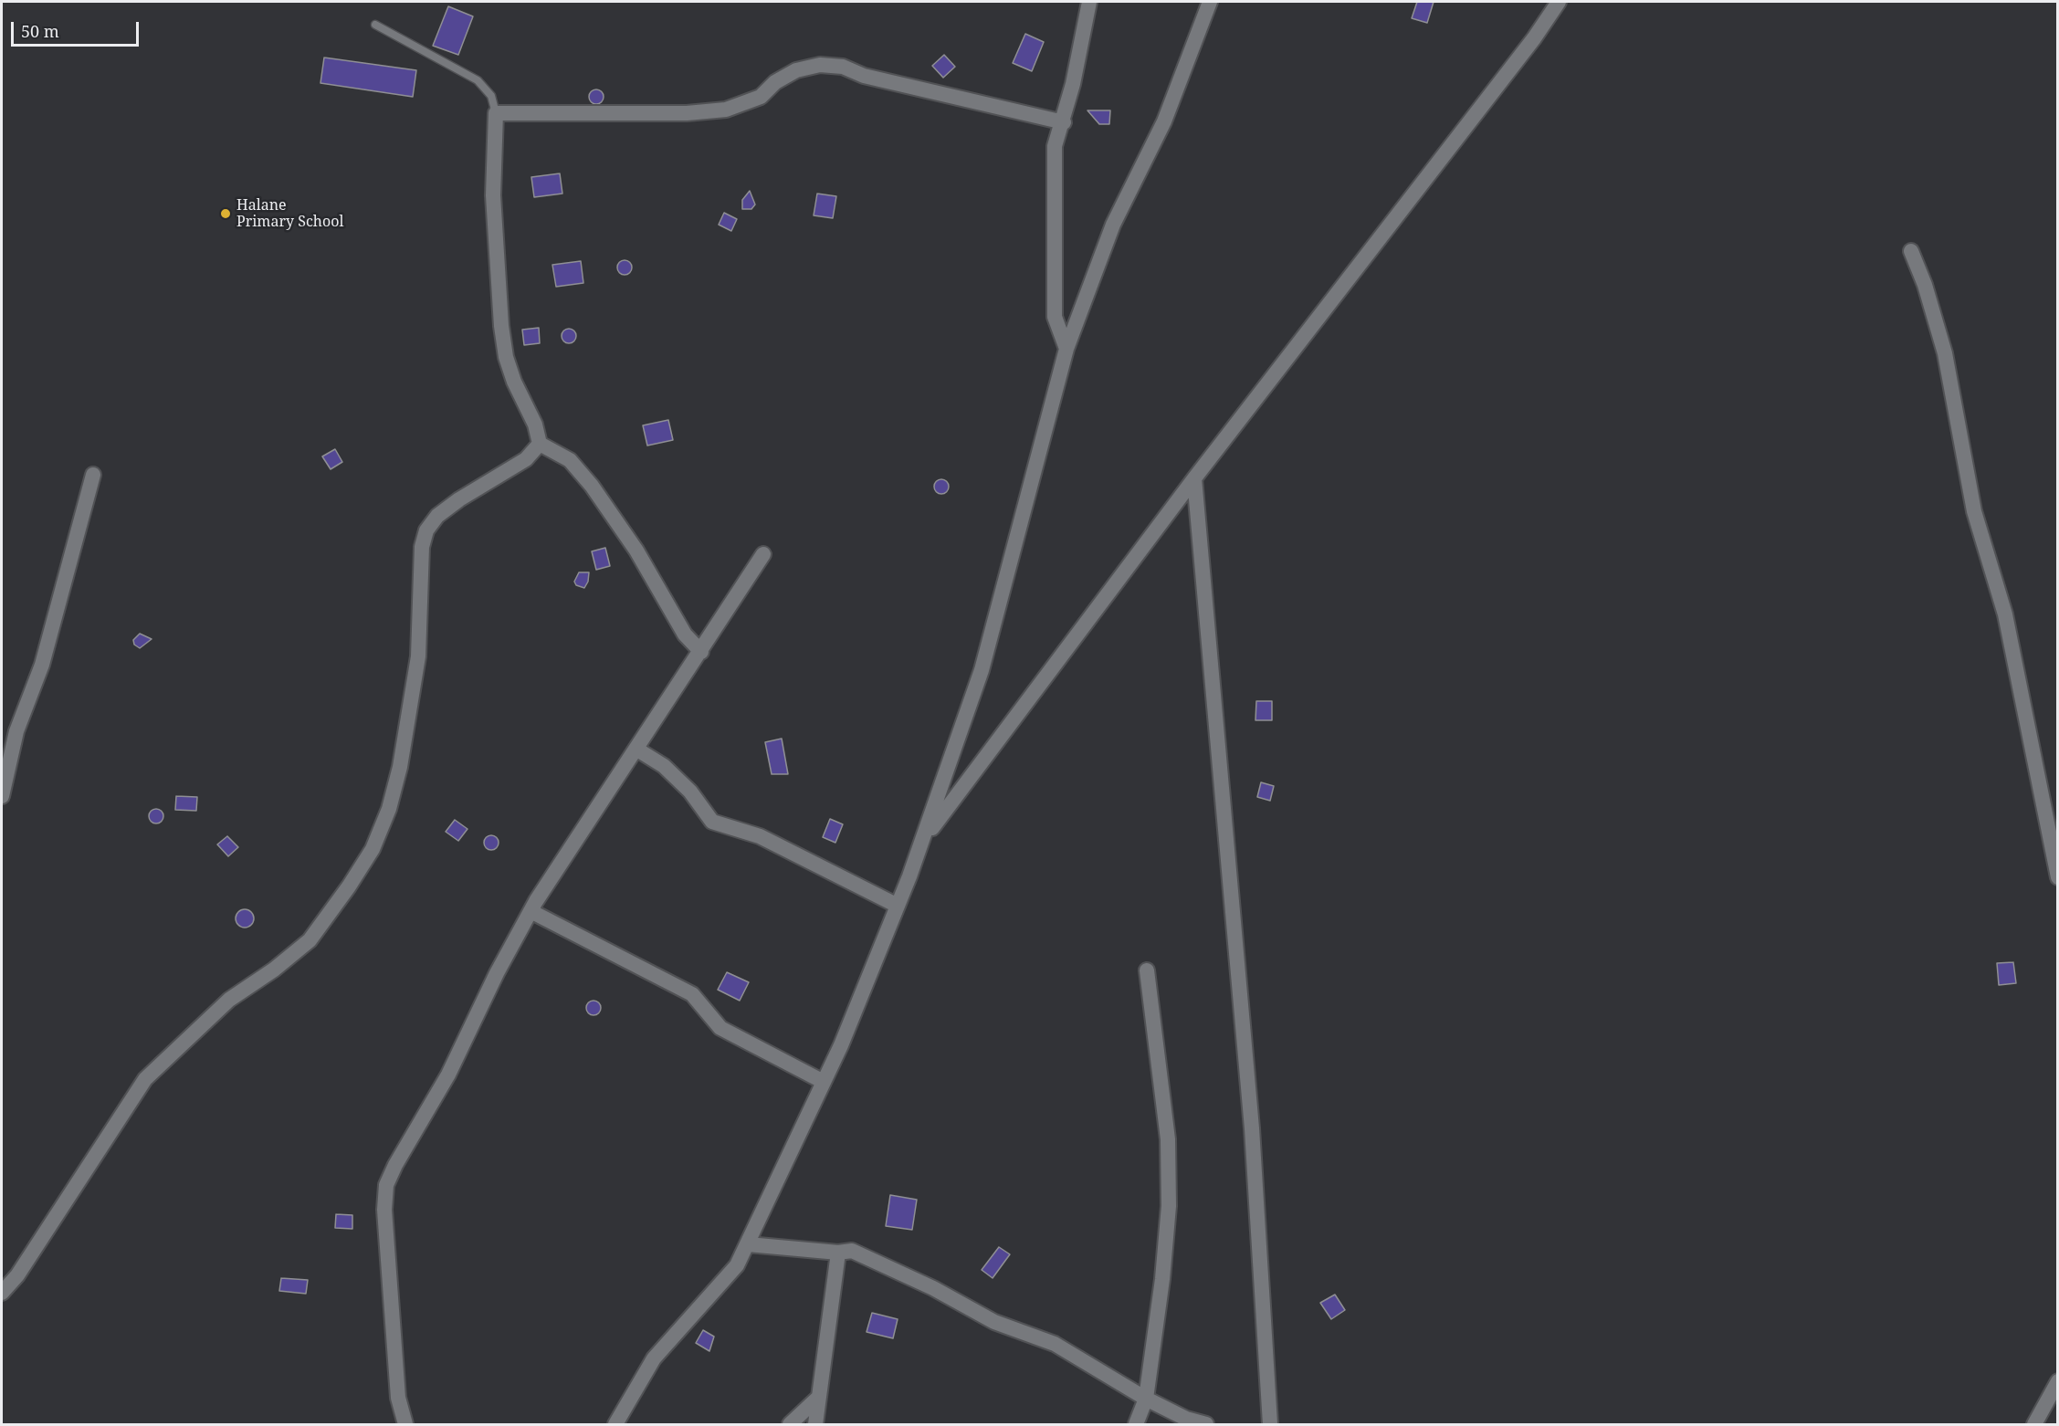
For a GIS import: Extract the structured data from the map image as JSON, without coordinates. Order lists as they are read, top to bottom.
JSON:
{
  "places": ["Halane Primary School"],
  "scale_bar": "50 m"
}
